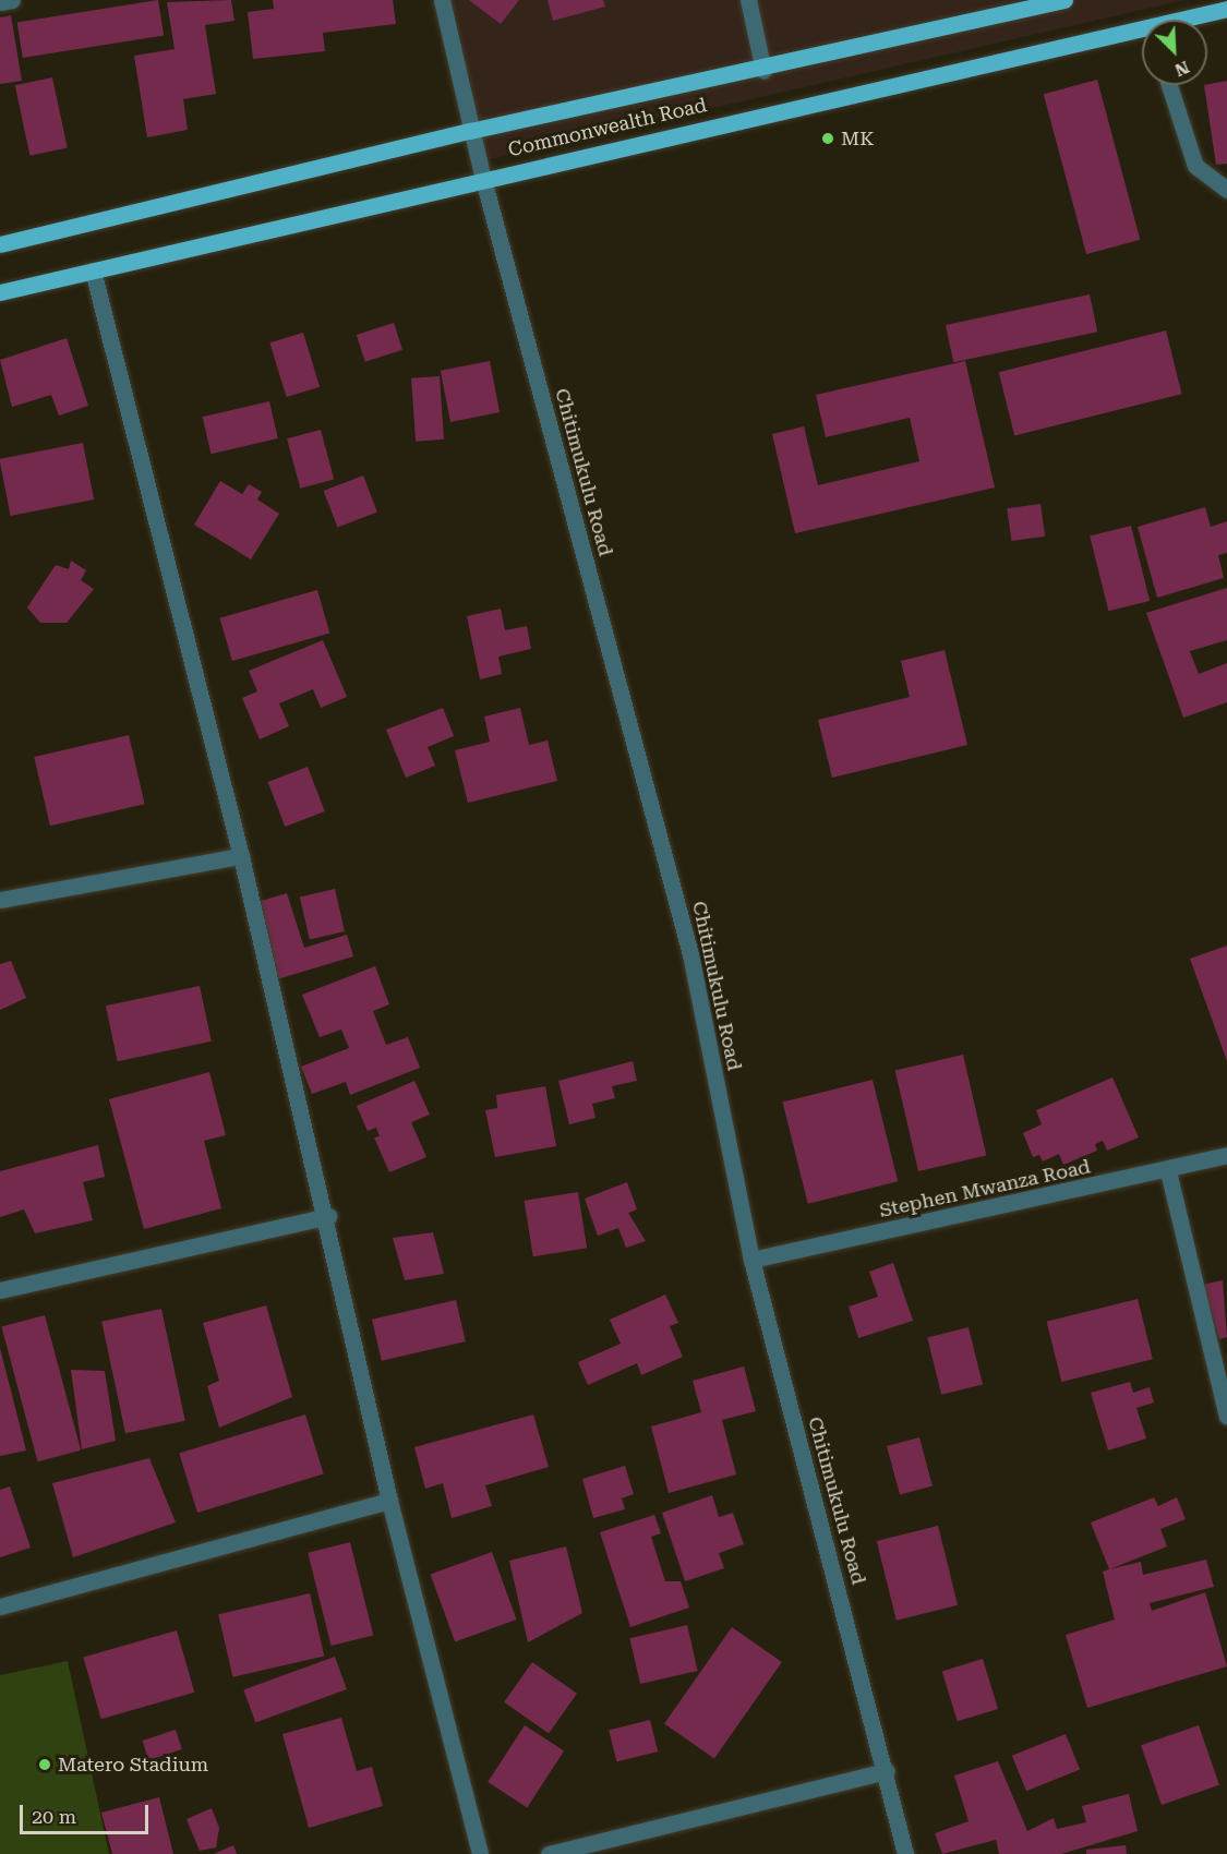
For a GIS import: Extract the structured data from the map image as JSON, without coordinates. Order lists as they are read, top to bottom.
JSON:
{
  "streets": {
    "main road": ["Commonwealth Road"],
    "street": ["Chitimukulu Road", "Stephen Mwanza Road"]
  },
  "crossings": [
    ["Commonwealth Road", "Chitimukulu Road"],
    ["Chitimukulu Road", "Stephen Mwanza Road"]
  ],
  "places": ["MK", "Matero Stadium"],
  "scale_bar": "20 m",
  "north": "bottom right"
}
